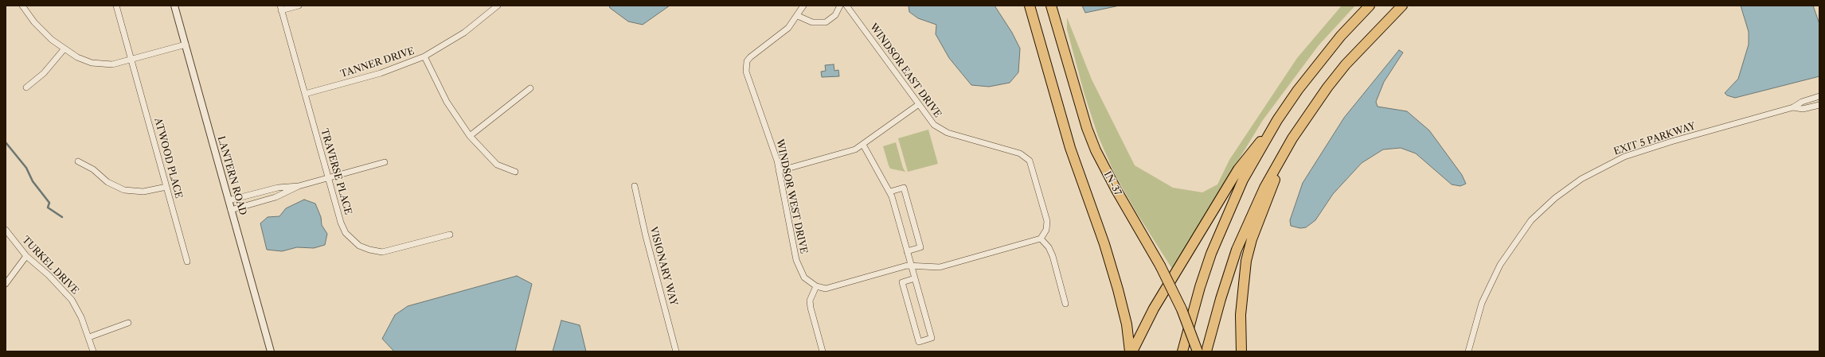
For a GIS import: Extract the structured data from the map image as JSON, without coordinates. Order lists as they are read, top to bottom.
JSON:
{
  "streets": {
    "highway": ["IN-37"],
    "street": [
      "TANNER DRIVE",
      "WINDSOR EAST DRIVE",
      "EXIT 5 PARKWAY",
      "ATWOOD PLACE",
      "TRAVERSE PLACE",
      "LANTERN ROAD",
      "WINDSOR WEST DRIVE",
      "TURKEL DRIVE",
      "VISIONARY WAY"
    ]
  },
  "crossings": [
    ["TANNER DRIVE", "TRAVERSE PLACE"]
  ]
}
